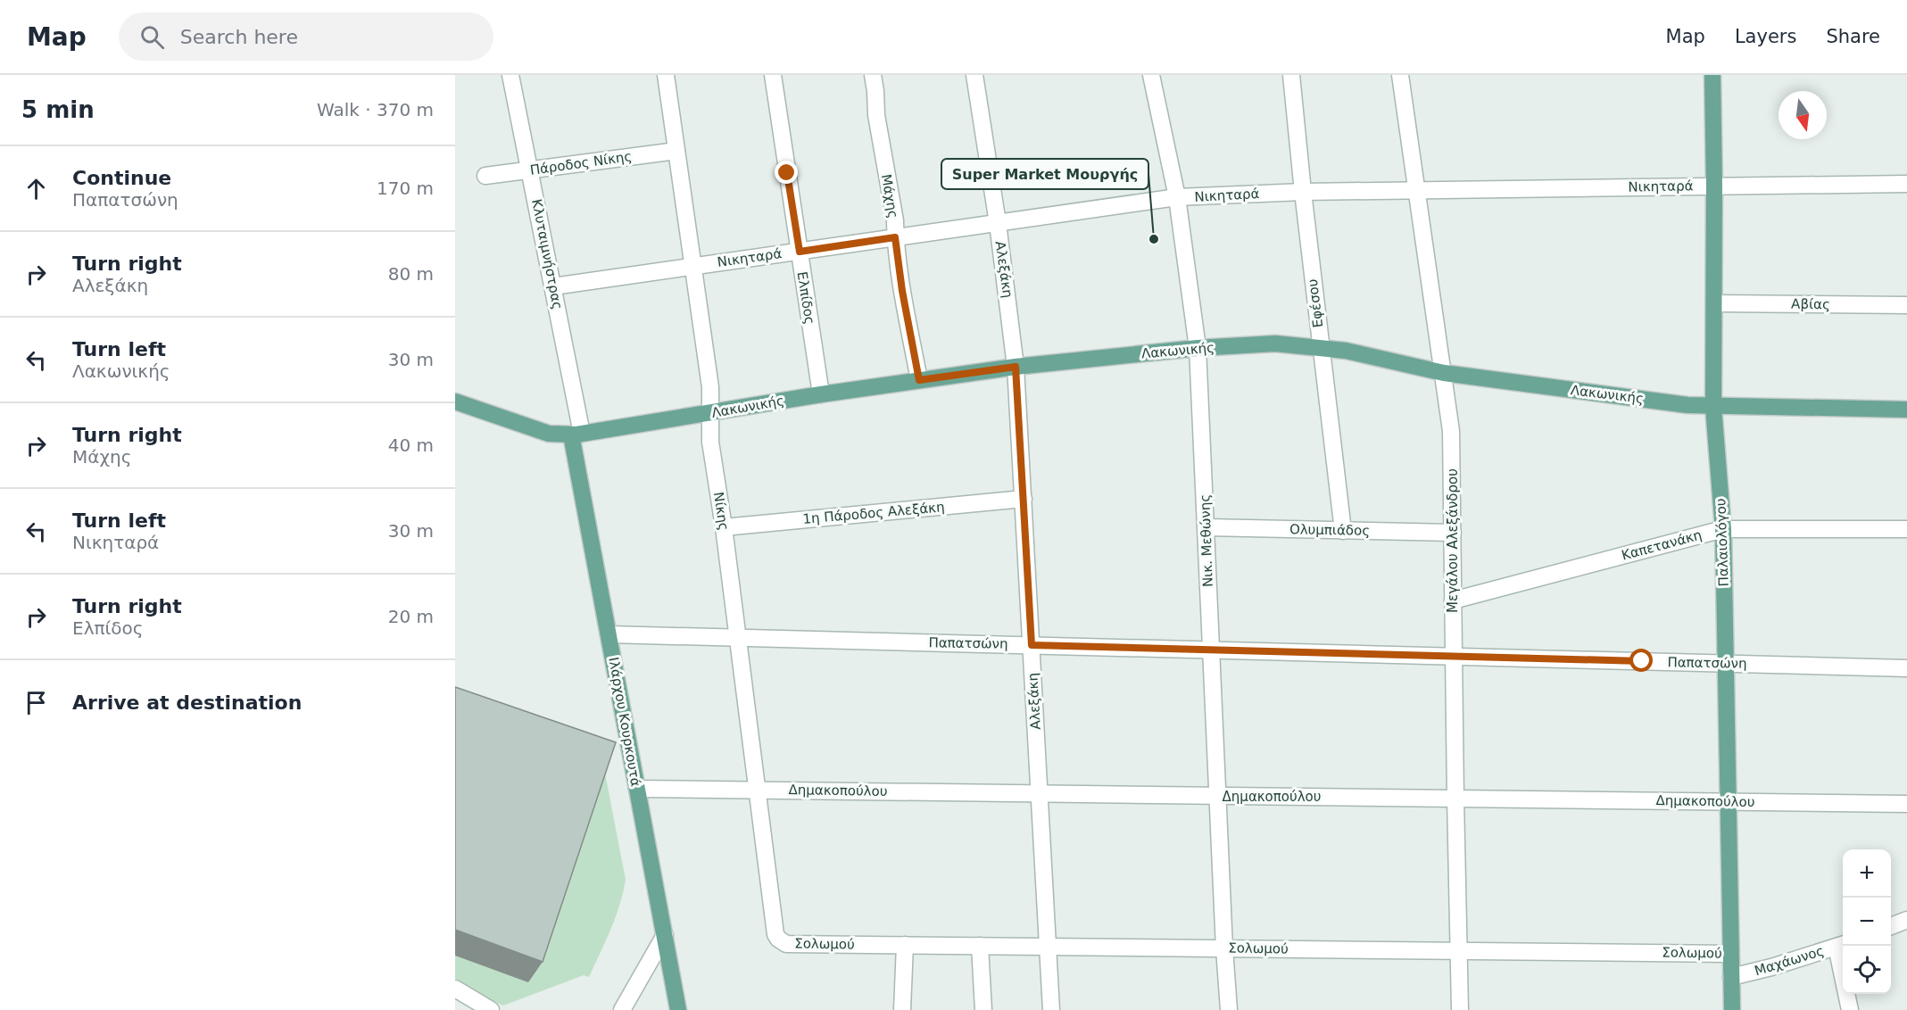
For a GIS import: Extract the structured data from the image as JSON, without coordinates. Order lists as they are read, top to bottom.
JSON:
{
  "streets": {
    "main road": ["Λακωνικής", "Παλαιολόγου", "Ιλάρχου Κουρκουτά"],
    "street": [
      "Πάροδος Νίκης",
      "Νικηταρά",
      "Μάχης",
      "Κλυταιμνήστρας",
      "Αλεξάκη",
      "Ελπίδος",
      "Εφέσου",
      "Αβίας",
      "Νίκης",
      "1η Πάροδος Αλεξάκη",
      "Ολυμπιάδος",
      "Νικ. Μεθώνης",
      "Μεγάλου Αλεξάνδρου",
      "Καπετανάκη",
      "Παπατσώνη",
      "Δημακοπούλου",
      "Σολωμού",
      "Μαχάωνος"
    ]
  },
  "crossings": [
    ["Πάροδος Νίκης", "Κλυταιμνήστρας"],
    ["Πάροδος Νίκης", "Νίκης"],
    ["Νικηταρά", "Μάχης"],
    ["Νικηταρά", "Κλυταιμνήστρας"],
    ["Νικηταρά", "Αλεξάκη"],
    ["Νικηταρά", "Ελπίδος"],
    ["Νικηταρά", "Εφέσου"],
    ["Νικηταρά", "Νίκης"],
    ["Νικηταρά", "Νικ. Μεθώνης"],
    ["Νικηταρά", "Μεγάλου Αλεξάνδρου"],
    ["Νικηταρά", "Παλαιολόγου"],
    ["Μάχης", "Λακωνικής"],
    ["Κλυταιμνήστρας", "Λακωνικής"],
    ["Κλυταιμνήστρας", "Ιλάρχου Κουρκουτά"],
    ["Αλεξάκη", "Λακωνικής"],
    ["Αλεξάκη", "1η Πάροδος Αλεξάκη"],
    ["Αλεξάκη", "Παπατσώνη"],
    ["Αλεξάκη", "Δημακοπούλου"],
    ["Αλεξάκη", "Σολωμού"],
    ["Ελπίδος", "Λακωνικής"],
    ["Εφέσου", "Λακωνικής"],
    ["Εφέσου", "Ολυμπιάδος"],
    ["Αβίας", "Παλαιολόγου"],
    ["Λακωνικής", "Νίκης"],
    ["Λακωνικής", "Νικ. Μεθώνης"],
    ["Λακωνικής", "Μεγάλου Αλεξάνδρου"],
    ["Λακωνικής", "Παλαιολόγου"],
    ["Λακωνικής", "Ιλάρχου Κουρκουτά"],
    ["Νίκης", "1η Πάροδος Αλεξάκη"],
    ["Νίκης", "Παπατσώνη"],
    ["Νίκης", "Δημακοπούλου"],
    ["Νίκης", "Σολωμού"],
    ["Ολυμπιάδος", "Νικ. Μεθώνης"],
    ["Ολυμπιάδος", "Μεγάλου Αλεξάνδρου"],
    ["Νικ. Μεθώνης", "Παπατσώνη"],
    ["Νικ. Μεθώνης", "Δημακοπούλου"],
    ["Νικ. Μεθώνης", "Σολωμού"],
    ["Μεγάλου Αλεξάνδρου", "Καπετανάκη"],
    ["Μεγάλου Αλεξάνδρου", "Παπατσώνη"],
    ["Μεγάλου Αλεξάνδρου", "Δημακοπούλου"],
    ["Μεγάλου Αλεξάνδρου", "Σολωμού"],
    ["Παλαιολόγου", "Καπετανάκη"],
    ["Παλαιολόγου", "Παπατσώνη"],
    ["Παλαιολόγου", "Δημακοπούλου"],
    ["Παλαιολόγου", "Σολωμού"],
    ["Παλαιολόγου", "Μαχάωνος"],
    ["Παπατσώνη", "Ιλάρχου Κουρκουτά"],
    ["Ιλάρχου Κουρκουτά", "Δημακοπούλου"]
  ],
  "places": ["Super Market Μουργής"],
  "north": "bottom",
  "page": {
    "header": "Map",
    "search": "Search here",
    "nav": ["Map", "Layers", "Share"],
    "heading": ["5 min", "Walk · 370 m"],
    "list": [
      ["Continue", "Παπατσώνη", "170 m"],
      ["Turn right", "Αλεξάκη", "80 m"],
      ["Turn left", "Λακωνικής", "30 m"],
      ["Turn right", "Μάχης", "40 m"],
      ["Turn left", "Νικηταρά", "30 m"],
      ["Turn right", "Ελπίδος", "20 m"],
      "Arrive at destination"
    ],
    "map_buttons": ["+", "−"]
  }
}
